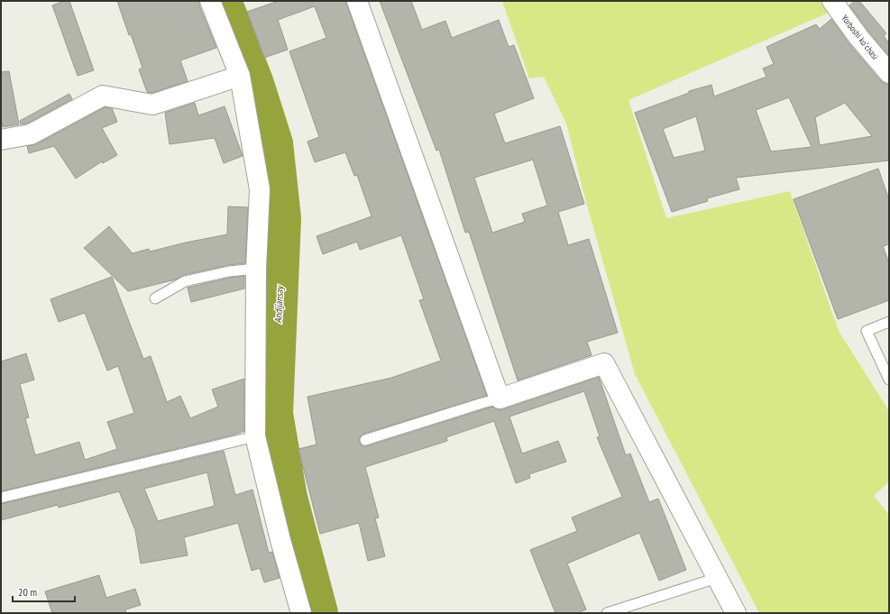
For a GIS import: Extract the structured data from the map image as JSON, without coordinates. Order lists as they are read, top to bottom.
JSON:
{
  "streets": {
    "street": ["Yorboshi koʻchasi"]
  },
  "water": ["Andijansay"],
  "scale_bar": "20 m"
}
